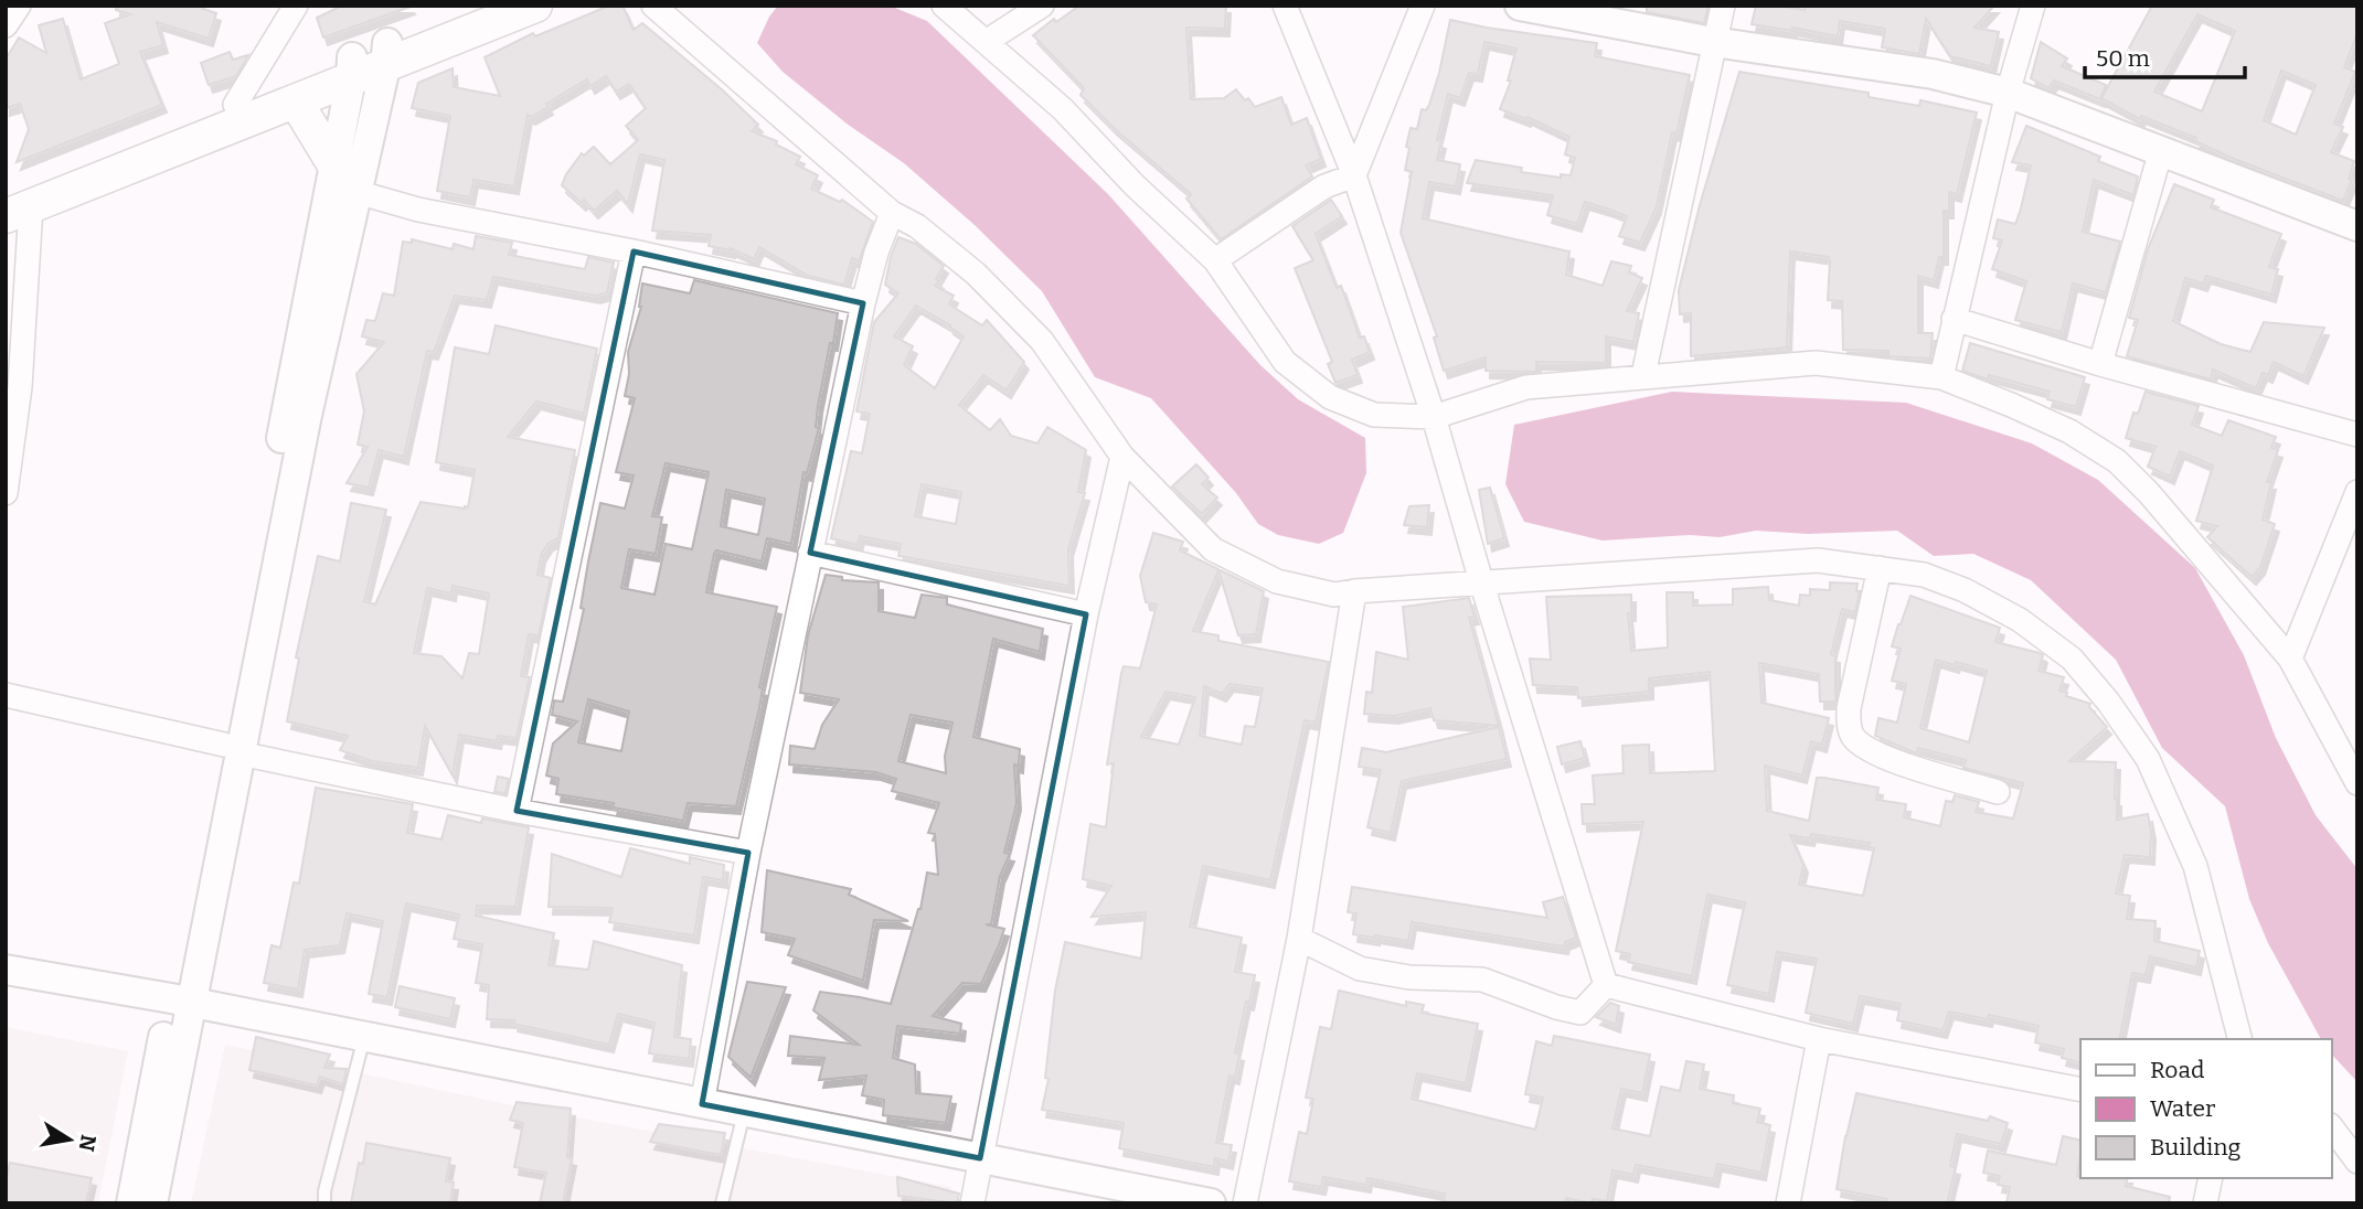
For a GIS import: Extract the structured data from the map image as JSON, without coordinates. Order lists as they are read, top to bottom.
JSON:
{
  "legend": ["Road", "Water", "Building"],
  "scale_bar": "50 m",
  "north": "right"
}
